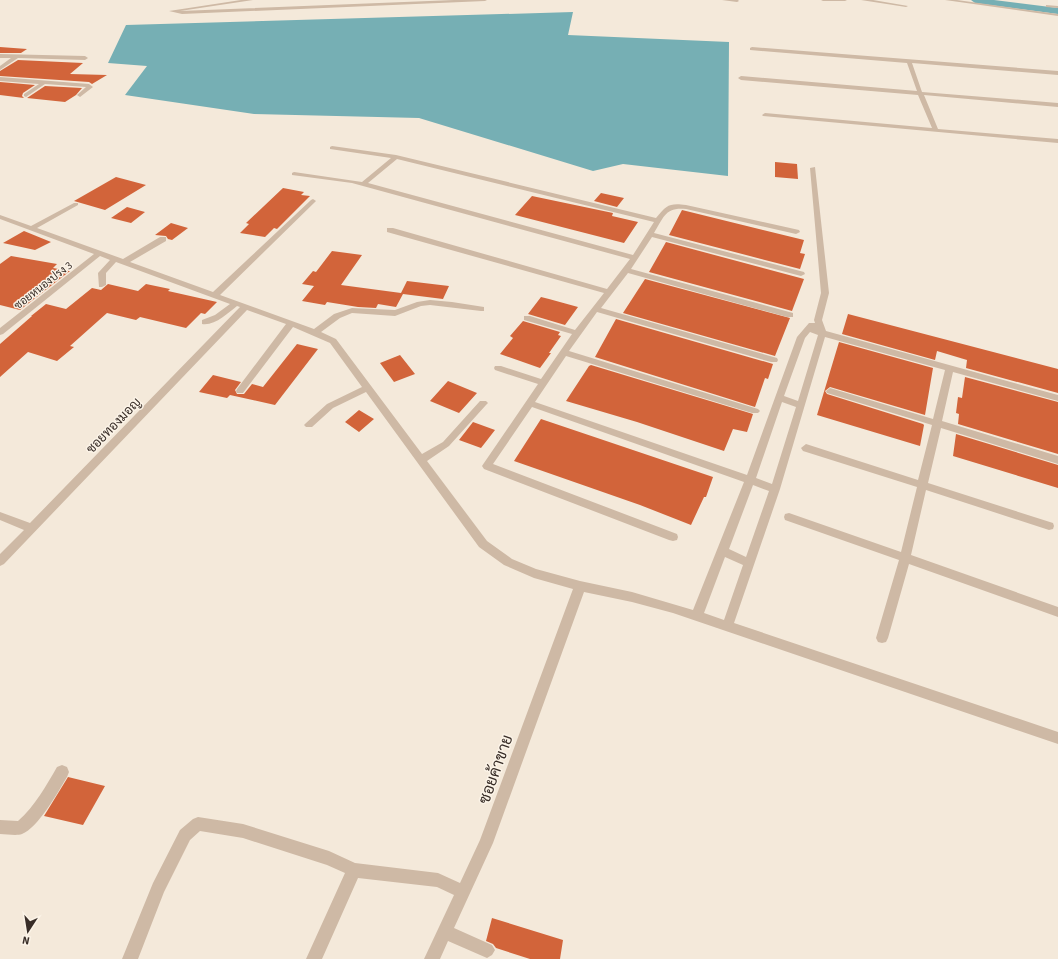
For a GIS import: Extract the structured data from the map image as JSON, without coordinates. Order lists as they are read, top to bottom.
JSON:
{
  "streets": {
    "street": ["ซอยหนองปรง 3", "ซอยทองมอญ", "ซอยค้าขาย"]
  },
  "north": "bottom"
}
